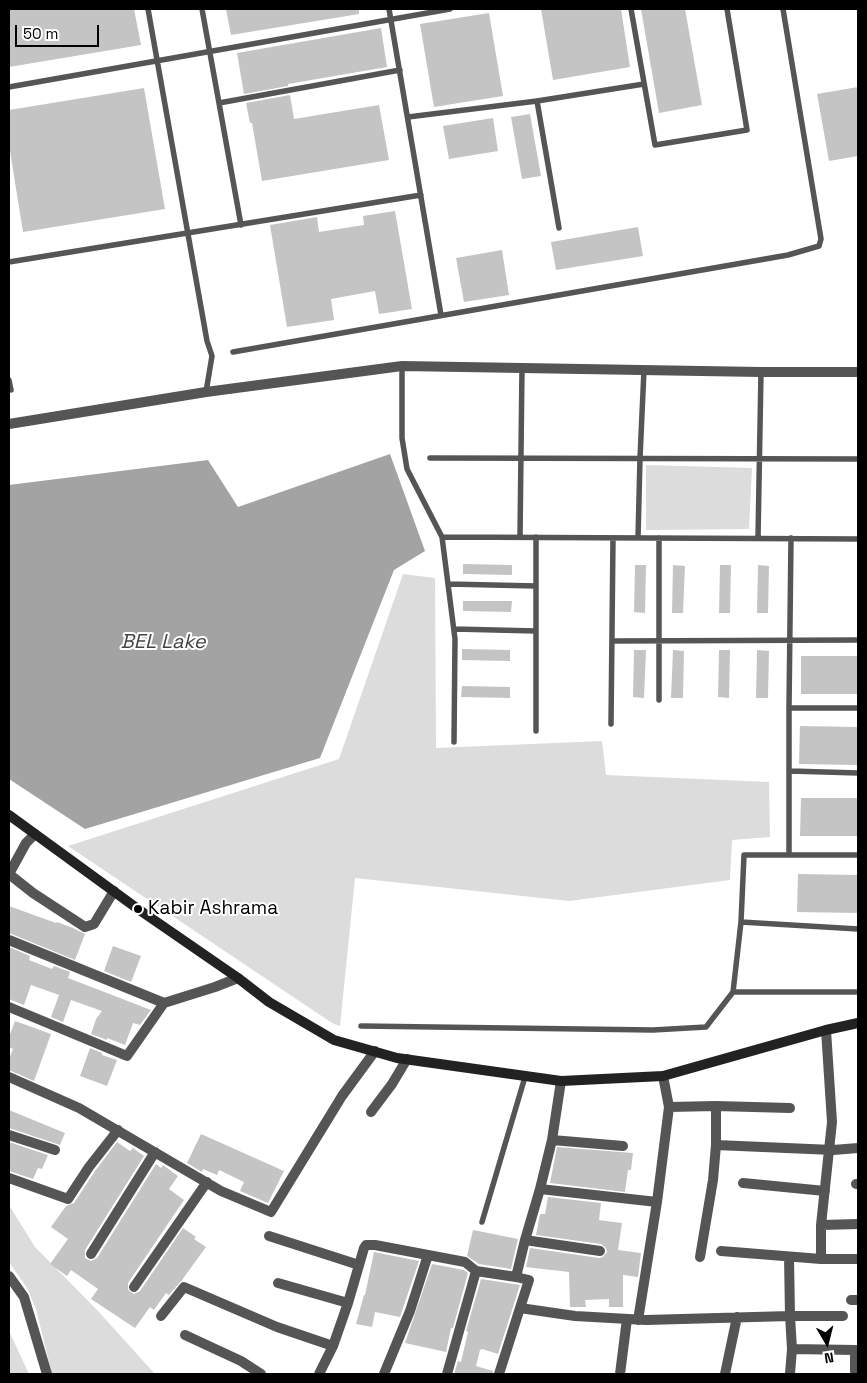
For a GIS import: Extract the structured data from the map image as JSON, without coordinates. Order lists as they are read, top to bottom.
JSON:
{
  "water": ["BEL Lake"],
  "places": ["Kabir Ashrama"],
  "scale_bar": "50 m",
  "north": "bottom"
}
